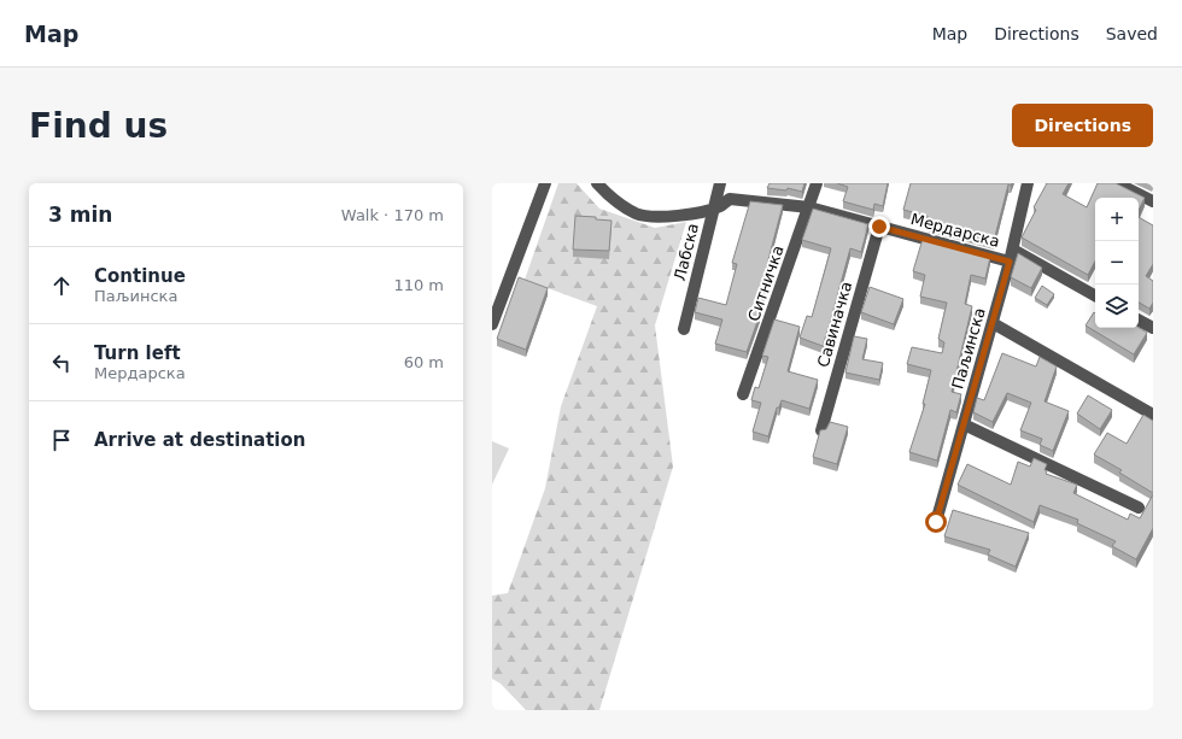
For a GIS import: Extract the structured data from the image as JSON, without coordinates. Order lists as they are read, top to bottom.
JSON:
{
  "streets": {
    "street": [
      "Мердарска",
      "Лабска",
      "Ситничка",
      "Савиначка",
      "Паљинска"
    ]
  },
  "crossings": [
    ["Мердарска", "Лабска"],
    ["Мердарска", "Ситничка"],
    ["Мердарска", "Савиначка"],
    ["Мердарска", "Паљинска"]
  ],
  "page": {
    "header": "Map",
    "nav": ["Map", "Directions", "Saved"],
    "buttons": "Directions",
    "title": "Find us",
    "heading": ["3 min", "Walk · 170 m"],
    "map_buttons": ["+", "−"],
    "list": [
      ["Continue", "Паљинска", "110 m"],
      ["Turn left", "Мердарска", "60 m"],
      "Arrive at destination"
    ]
  }
}
